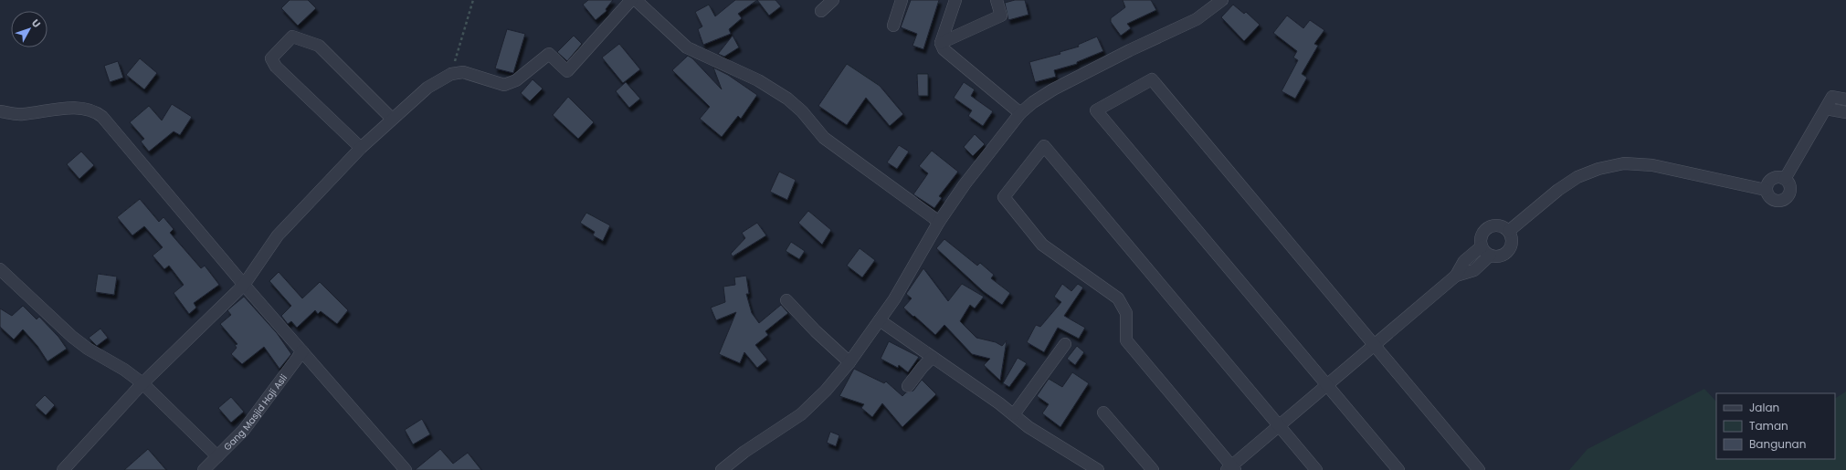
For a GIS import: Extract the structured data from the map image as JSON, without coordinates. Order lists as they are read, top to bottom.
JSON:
{
  "streets": {
    "street": ["Gang Masjid Haji Asli"]
  },
  "legend": ["Jalan", "Taman", "Bangunan"],
  "north": "top right"
}
